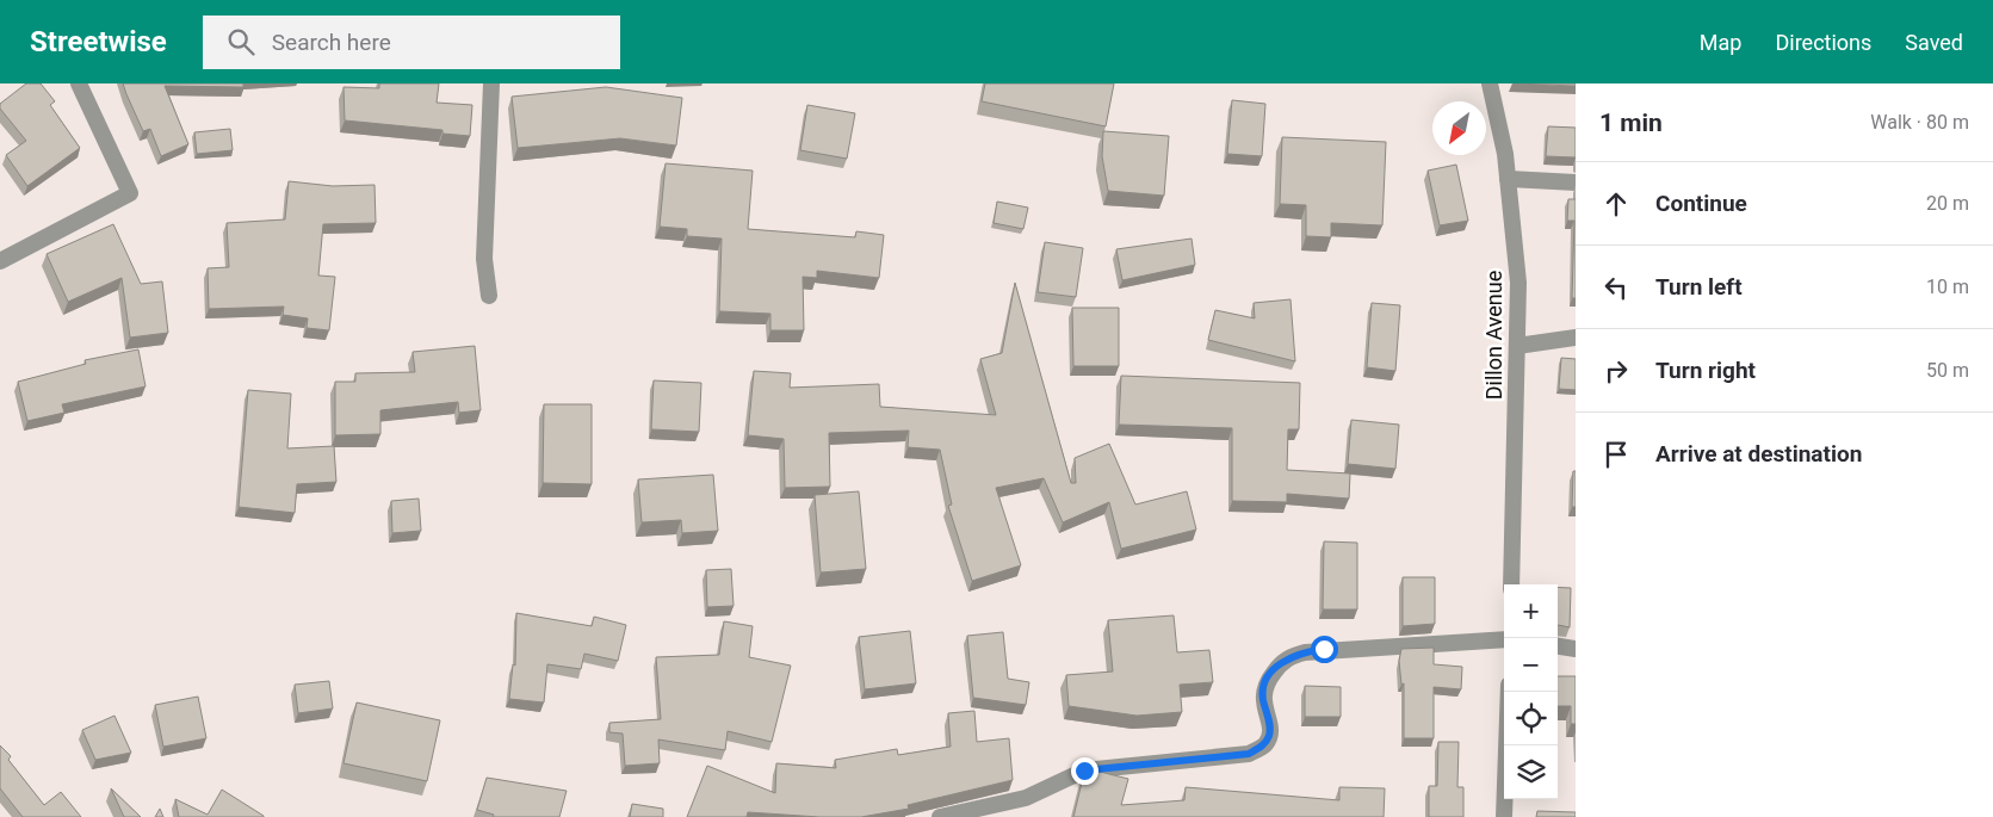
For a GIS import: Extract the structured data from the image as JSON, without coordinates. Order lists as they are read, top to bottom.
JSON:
{
  "streets": {
    "street": ["Dillon Avenue"]
  },
  "north": "bottom left",
  "page": {
    "header": "Streetwise",
    "search": "Search here",
    "nav": ["Map", "Directions", "Saved"],
    "heading": ["1 min", "Walk · 80 m"],
    "list": [
      ["Continue", "20 m"],
      ["Turn left", "10 m"],
      ["Turn right", "50 m"],
      "Arrive at destination"
    ],
    "map_buttons": ["+", "−"]
  }
}
